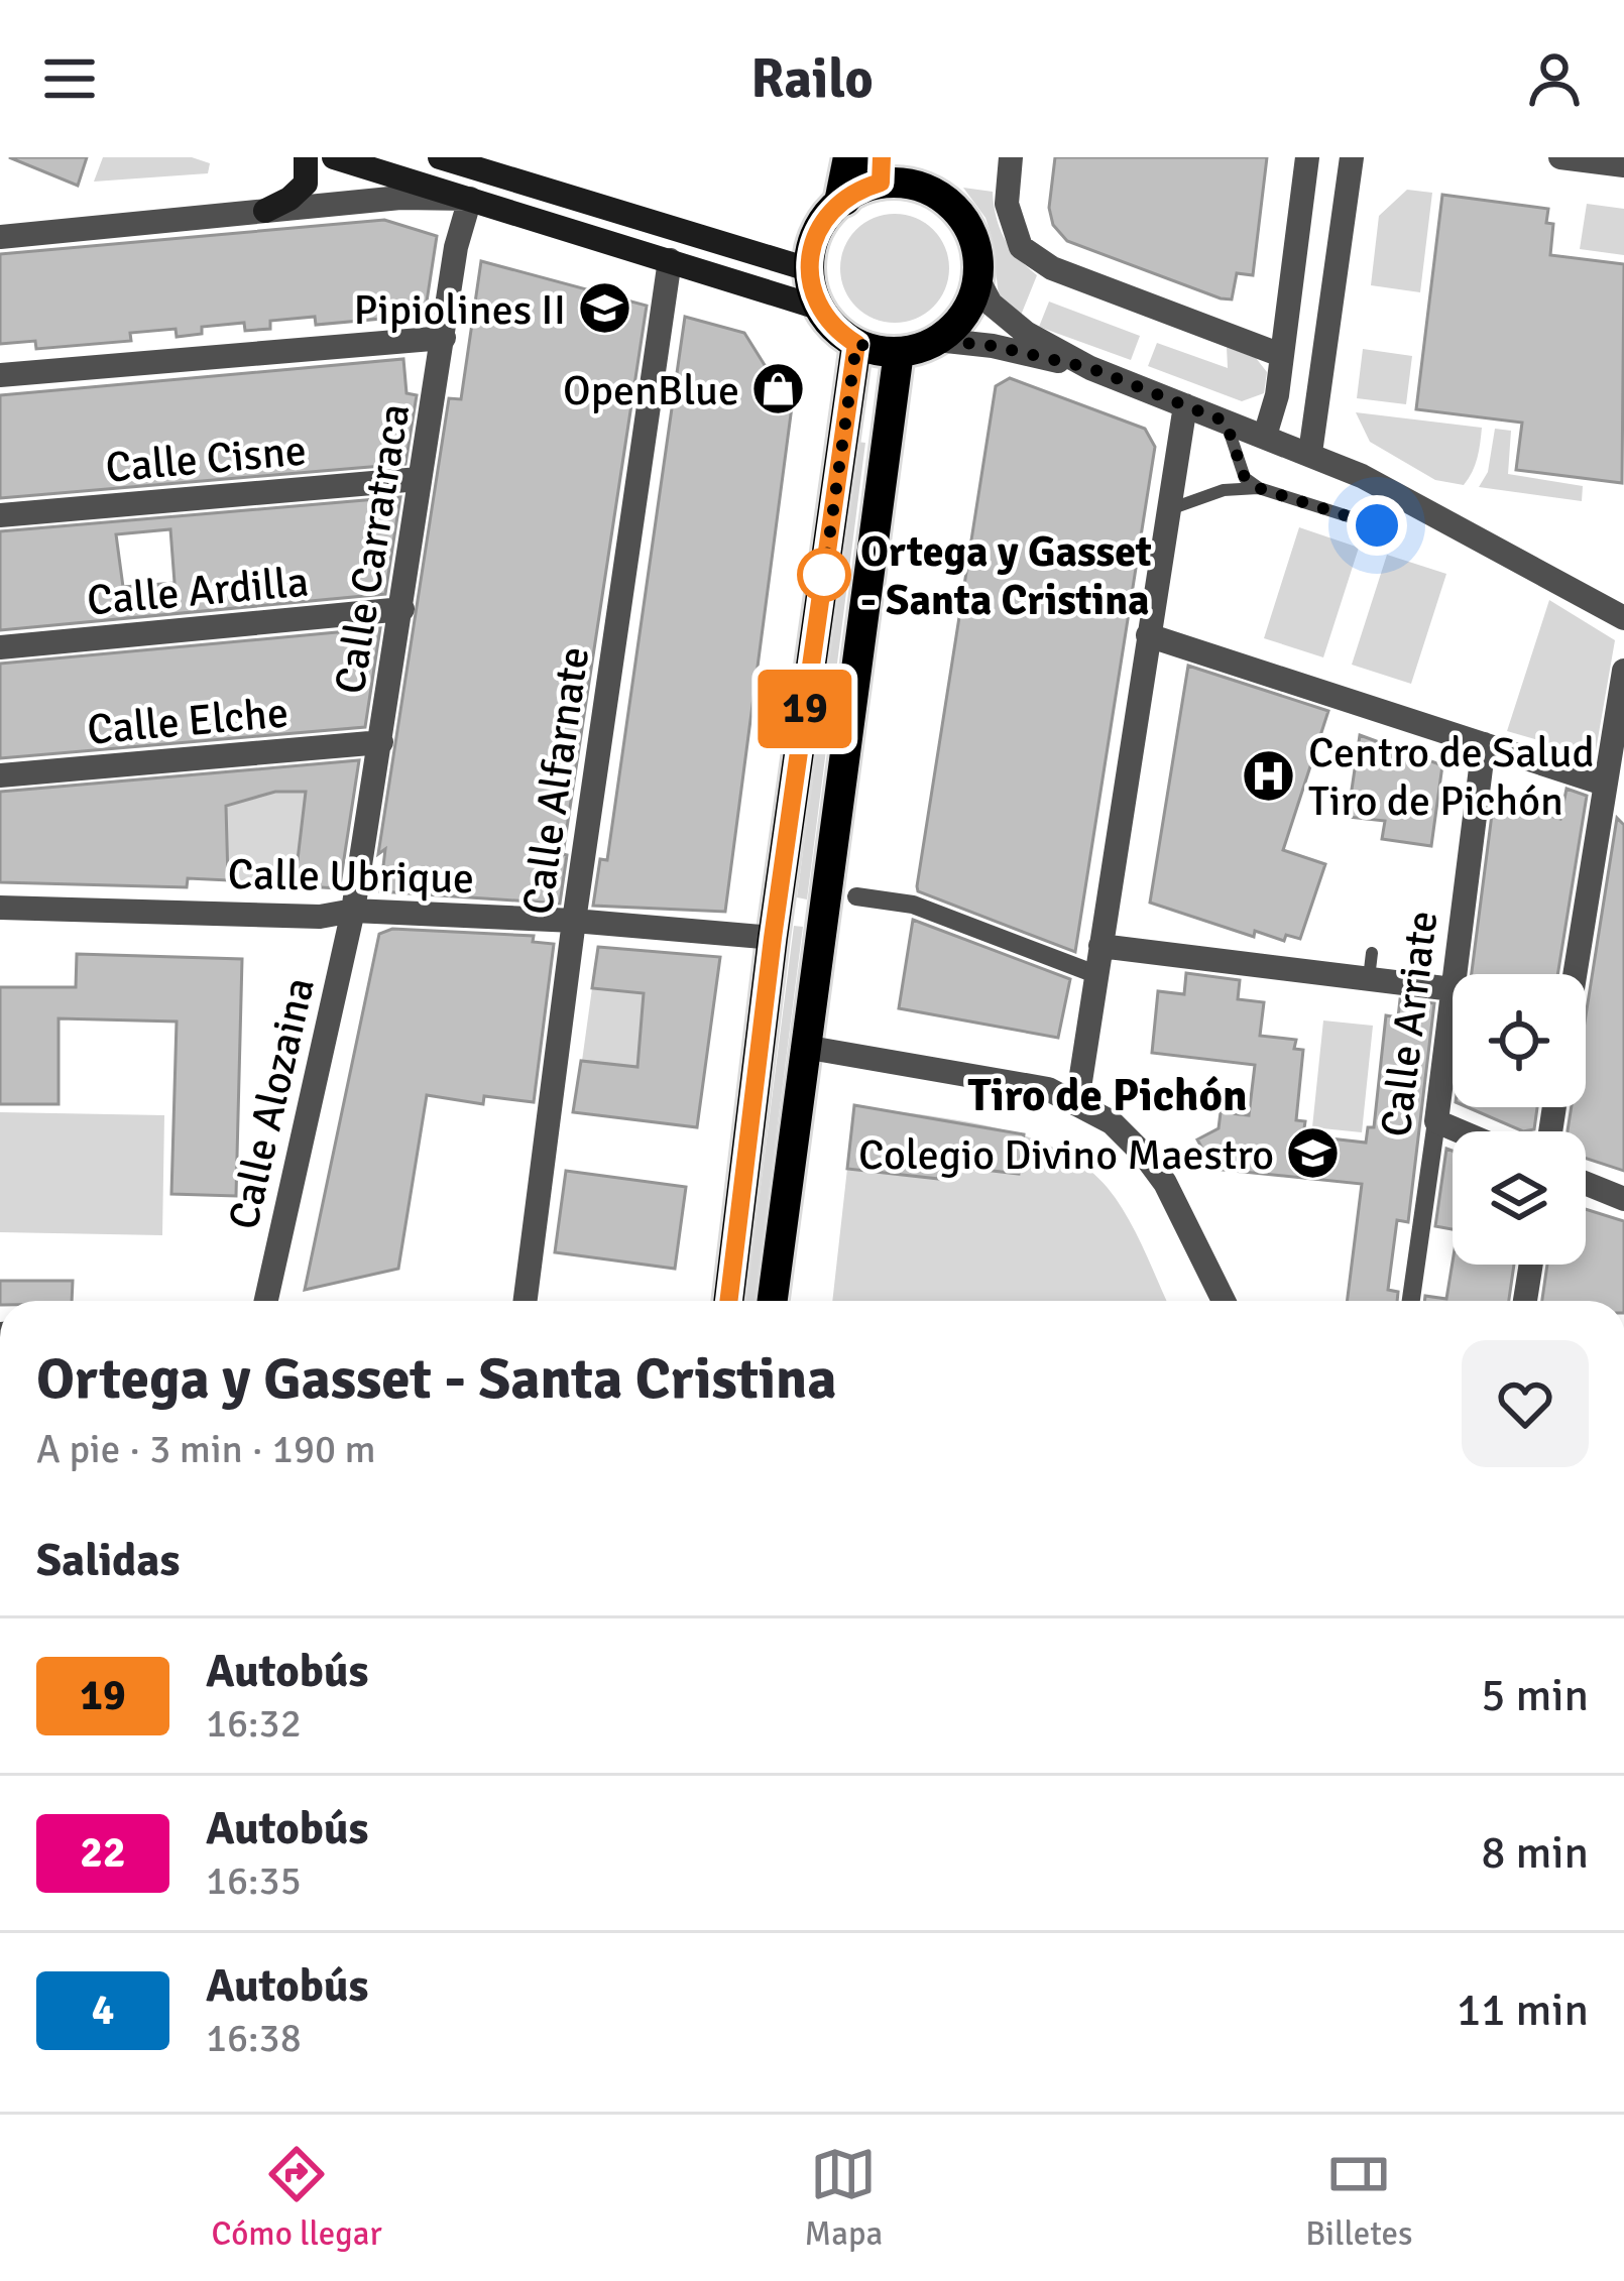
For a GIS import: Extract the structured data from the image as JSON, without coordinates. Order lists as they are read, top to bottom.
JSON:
{
  "streets": {
    "street": [
      "Calle Cisne",
      "Calle Carratraca",
      "Calle Ardilla",
      "Calle Elche",
      "Calle Alfarnate",
      "Calle Ubrique",
      "Calle Arriate",
      "Calle Alozaina"
    ]
  },
  "crossings": [
    ["Calle Cisne", "Calle Carratraca"],
    ["Calle Carratraca", "Calle Ardilla"],
    ["Calle Carratraca", "Calle Elche"],
    ["Calle Carratraca", "Calle Ubrique"],
    ["Calle Carratraca", "Calle Alozaina"],
    ["Calle Alfarnate", "Calle Ubrique"],
    ["Calle Ubrique", "Calle Alozaina"]
  ],
  "districts": ["Tiro de Pichón"],
  "places": {
    "school or university": ["Pipiolines II", "Colegio Divino Maestro"],
    "shop": ["OpenBlue"],
    "other": ["Ortega y Gasset - Santa Cristina"],
    "hospital": ["Centro de Salud Tiro de Pichón"]
  },
  "lines": ["bus line 19"],
  "page": {
    "header": "Railo",
    "on_map": "19",
    "heading": [
      ["Ortega y Gasset - Santa Cristina", "A pie · 3 min · 190 m"],
      "Salidas"
    ],
    "list": [
      {
        "mark": "19",
        "name": "Autobús",
        "note": "16:32",
        "value": "5 min"
      },
      {
        "mark": "22",
        "name": "Autobús",
        "note": "16:35",
        "value": "8 min"
      },
      {
        "mark": "4",
        "name": "Autobús",
        "note": "16:38",
        "value": "11 min"
      }
    ],
    "tabs": ["Cómo llegar", "Mapa", "Billetes"]
  }
}
